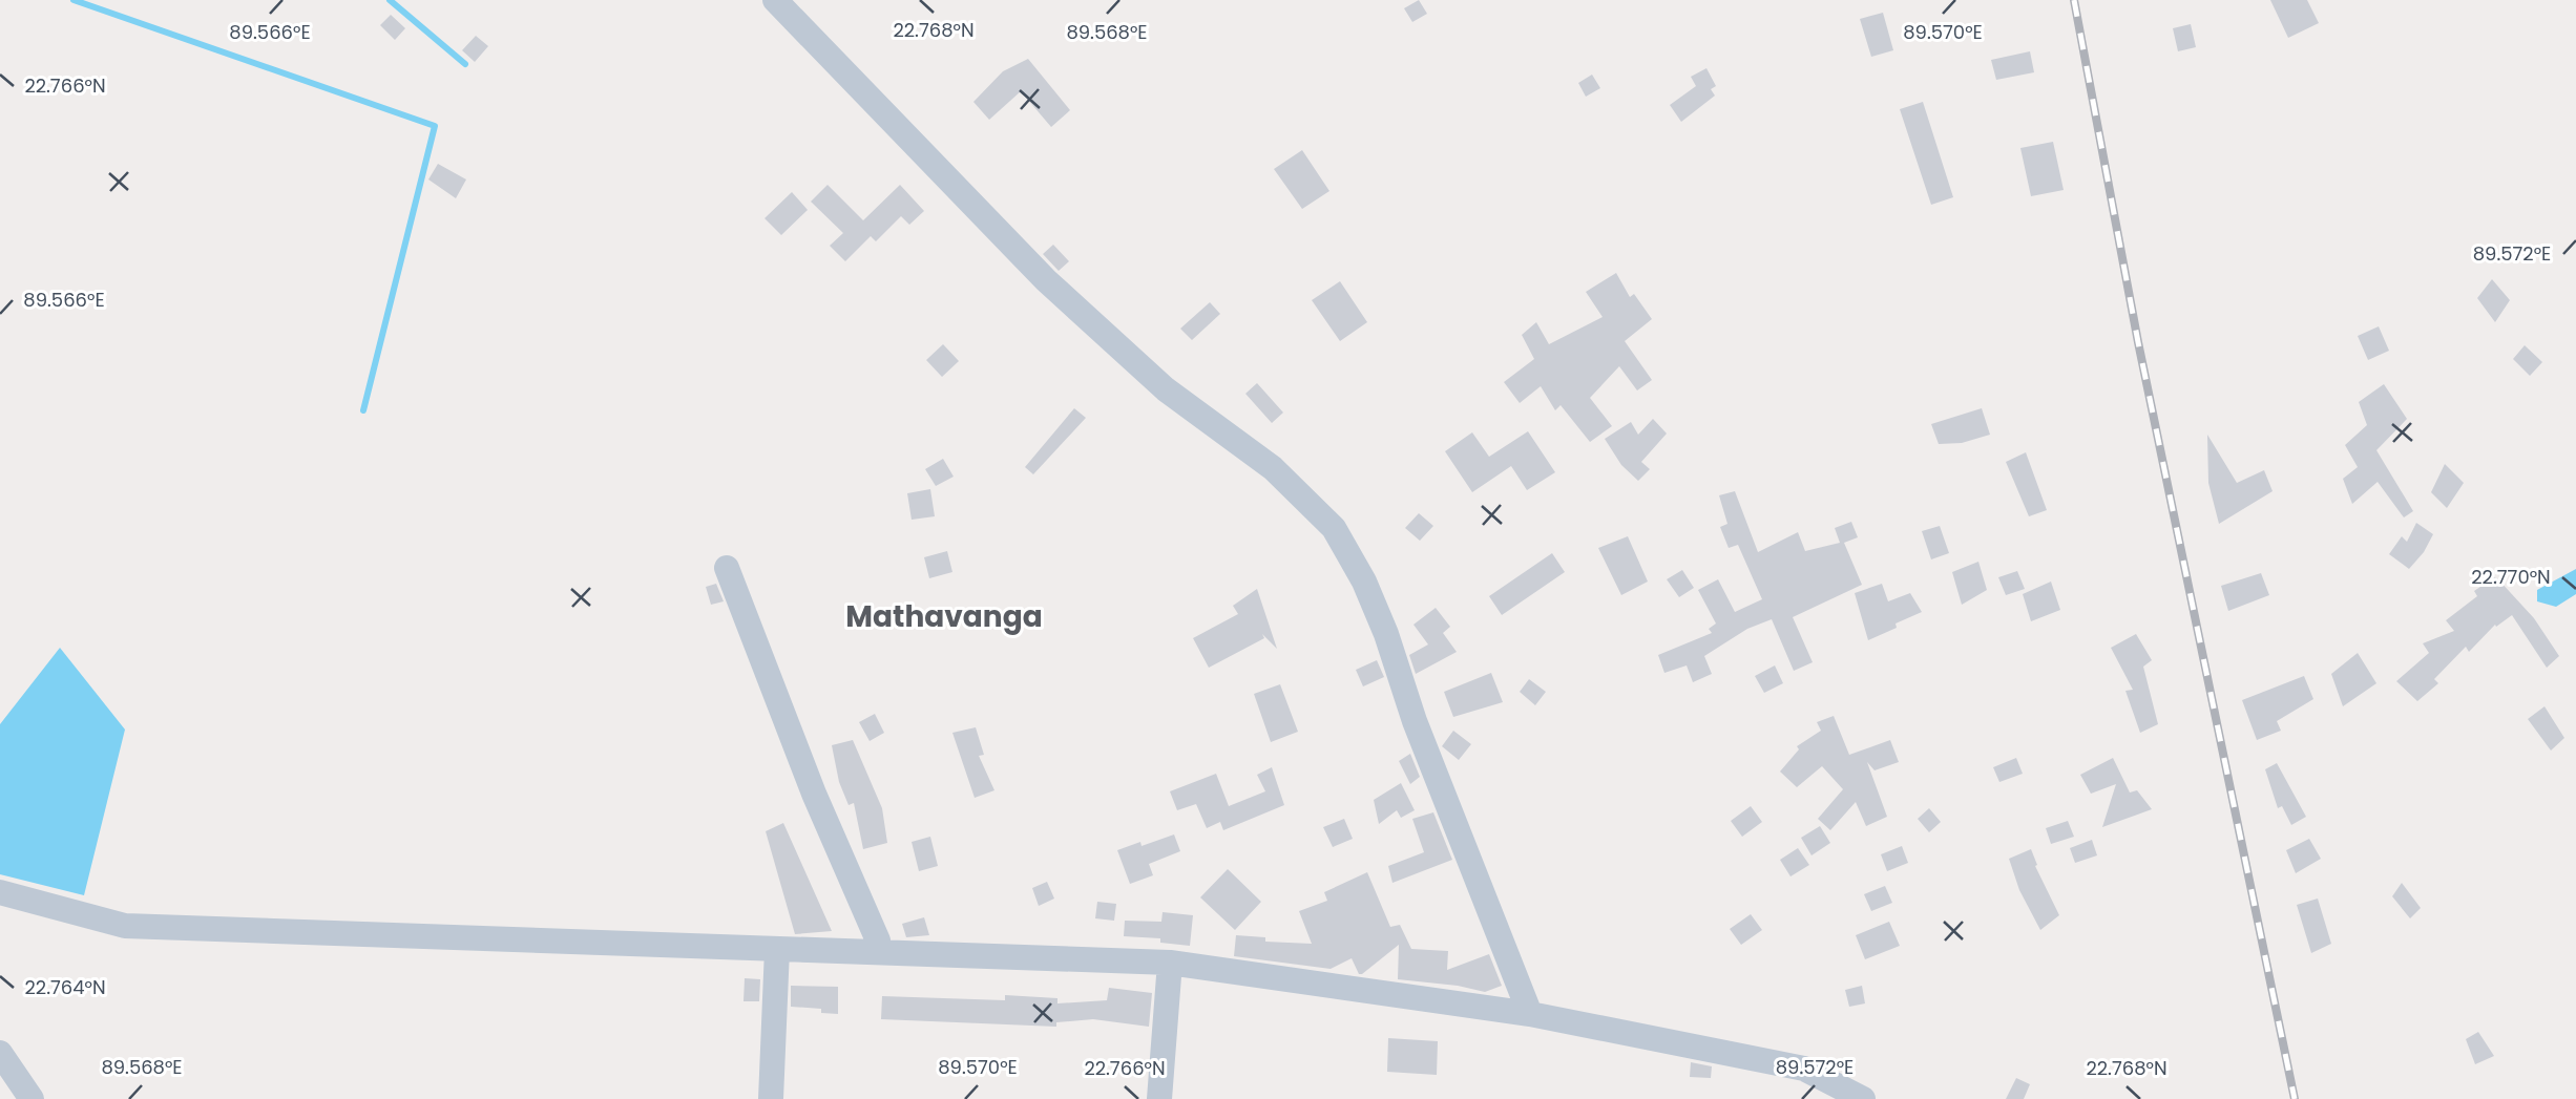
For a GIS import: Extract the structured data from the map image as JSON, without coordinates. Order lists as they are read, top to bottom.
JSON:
{
  "districts": ["Mathavanga"],
  "coordinates": [
    "22.768°N",
    "89.568°E",
    "89.570°E",
    "89.566°E",
    "22.766°N",
    "89.572°E",
    "22.770°N",
    "22.764°N"
  ]
}
